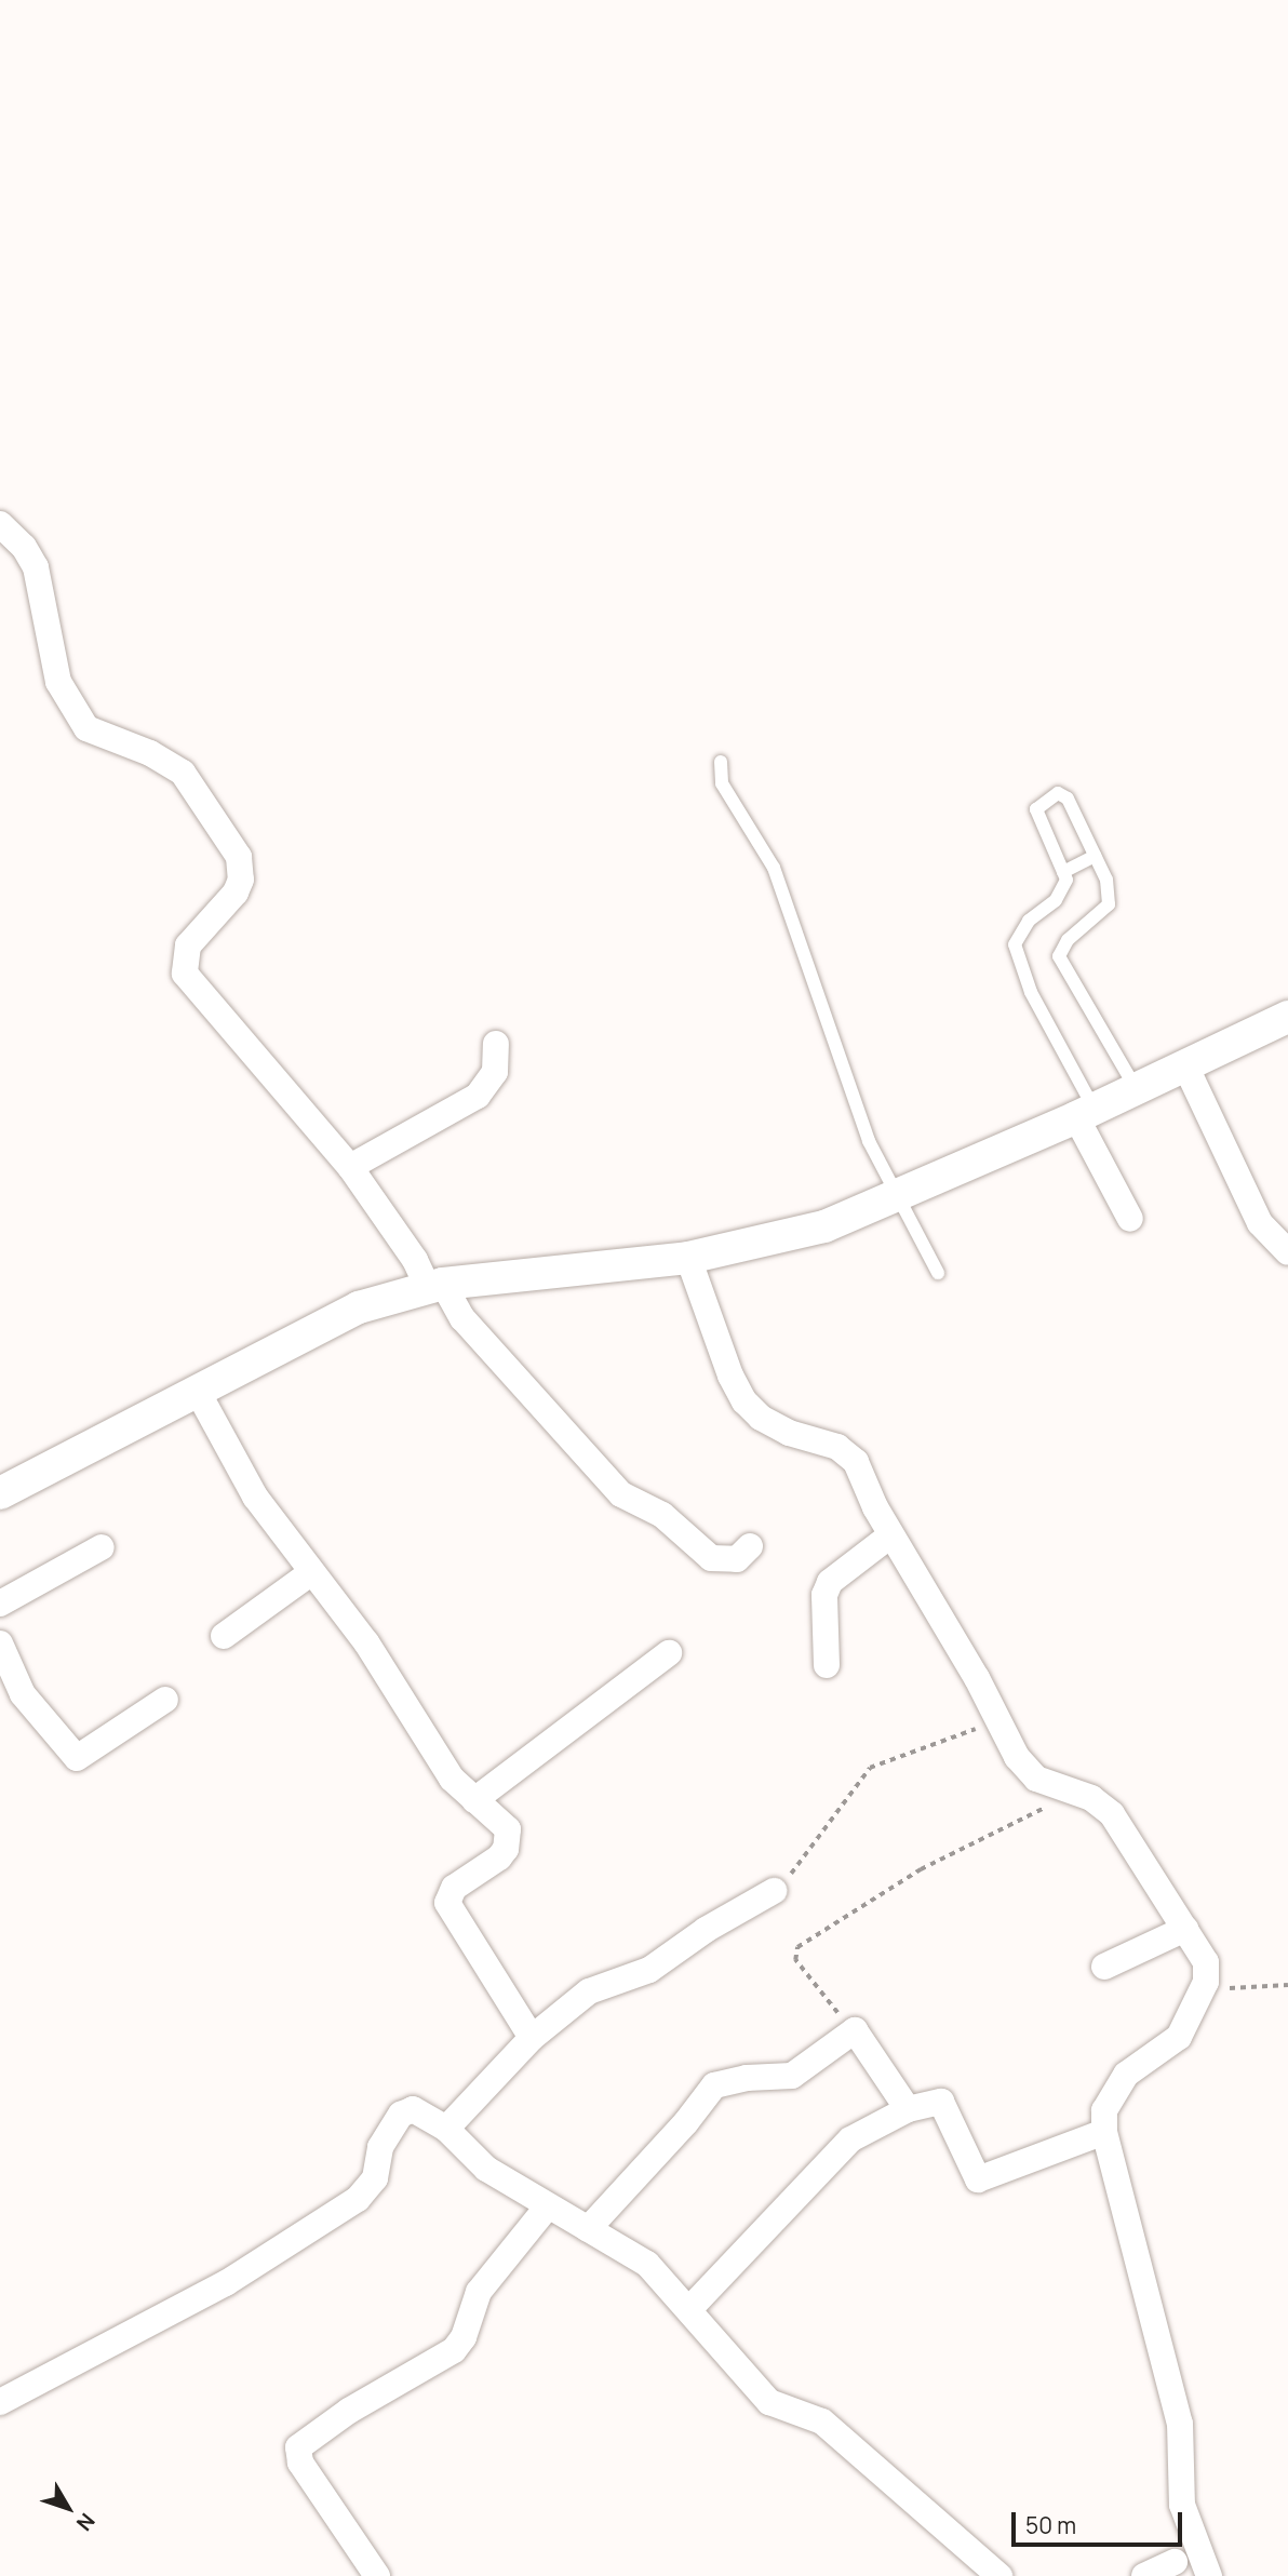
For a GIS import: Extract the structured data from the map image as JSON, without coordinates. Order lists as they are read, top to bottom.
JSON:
{
  "scale_bar": "50 m",
  "north": "bottom right"
}
